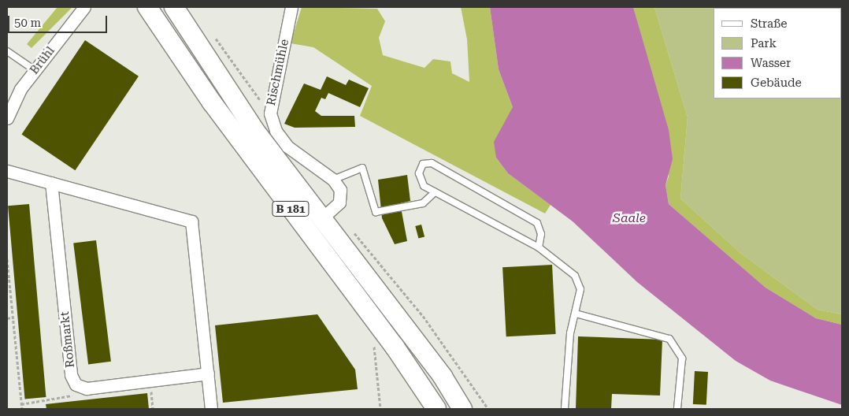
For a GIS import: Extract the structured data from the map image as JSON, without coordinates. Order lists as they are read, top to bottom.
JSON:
{
  "streets": {
    "main road": ["B 181"],
    "street": ["Brühl", "Rischmühle", "Roßmarkt"]
  },
  "water": ["Saale"],
  "legend": [
    "Straße",
    "Park",
    "Wasser",
    "Gebäude"
  ],
  "scale_bar": "50 m"
}
